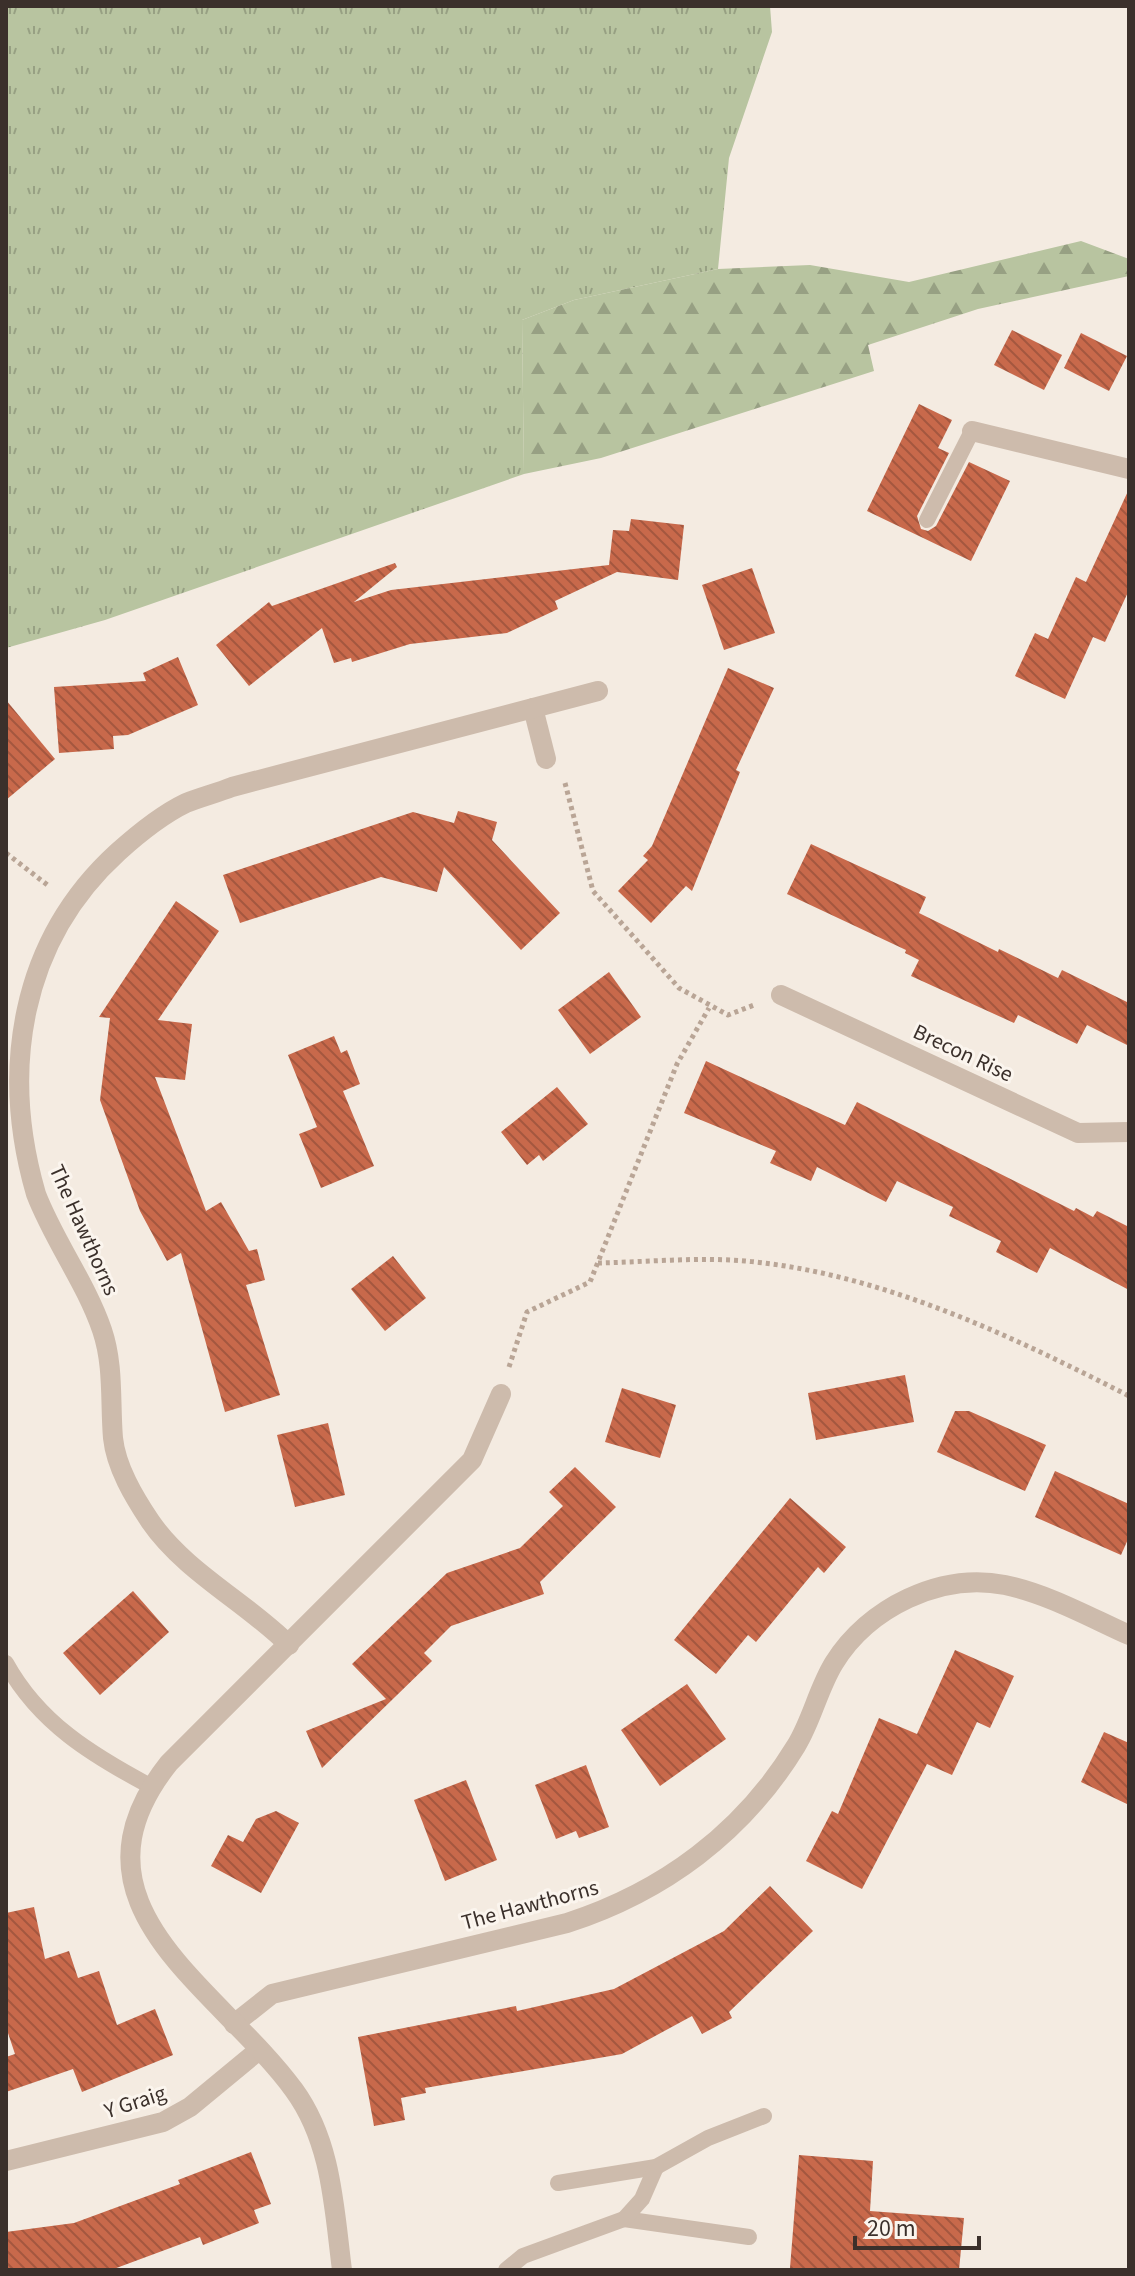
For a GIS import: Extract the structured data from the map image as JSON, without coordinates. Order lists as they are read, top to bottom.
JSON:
{
  "streets": {
    "street": ["Brecon Rise", "The Hawthorns", "Y Graig"]
  },
  "scale_bar": "20 m"
}
